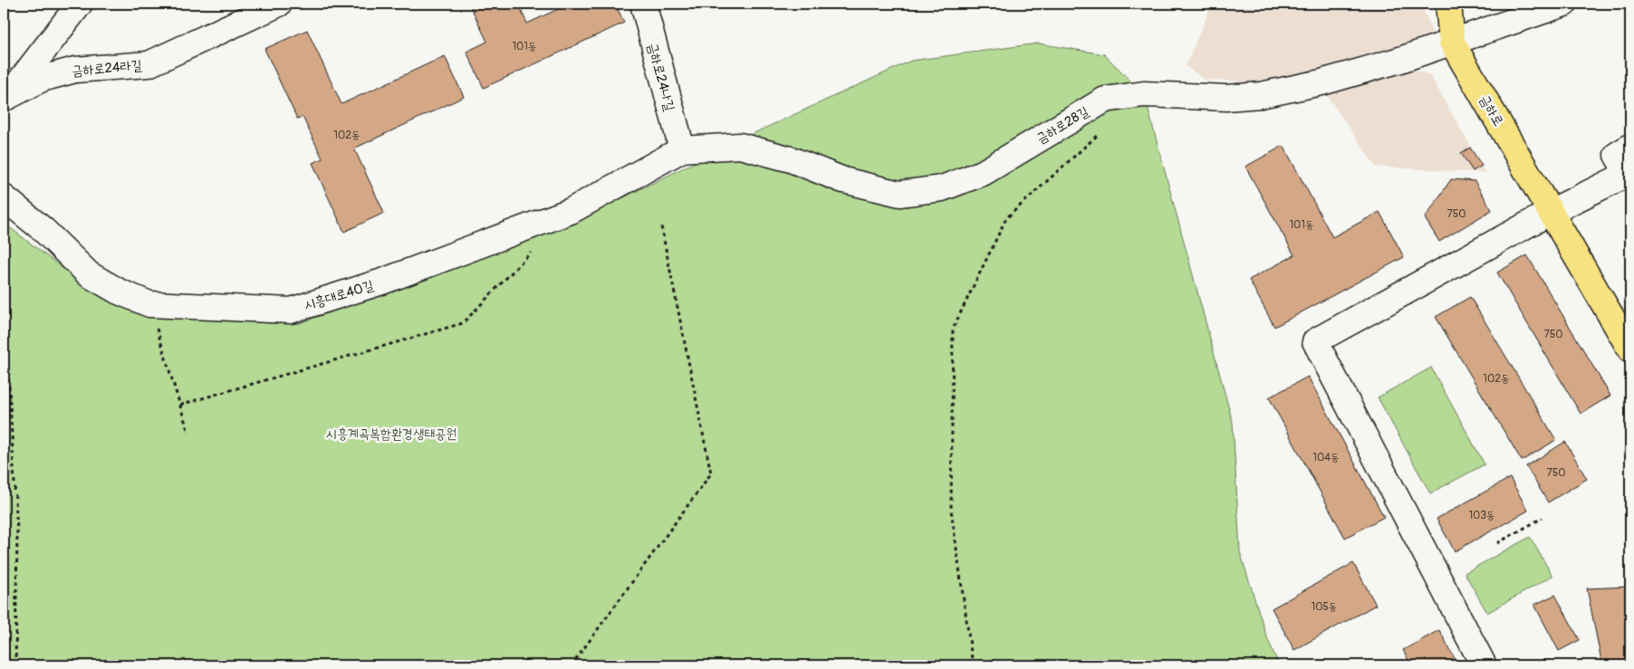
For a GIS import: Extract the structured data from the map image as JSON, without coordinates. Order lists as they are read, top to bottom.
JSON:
{
  "streets": {
    "main road": ["금하로"],
    "street": [
      "금하로24라길",
      "금하로24나길",
      "금하로28길",
      "시흥대로40길"
    ]
  },
  "crossings": [
    ["금하로24나길", "금하로28길"],
    ["금하로24나길", "시흥대로40길"],
    ["금하로", "금하로28길"],
    ["금하로28길", "시흥대로40길"]
  ],
  "parks": ["시흥계곡복합환경생태공원"],
  "house_numbers": [
    "101동",
    "102동",
    "750",
    "101동",
    "750",
    "102동",
    "104동",
    "750",
    "103동",
    "105동"
  ]
}
